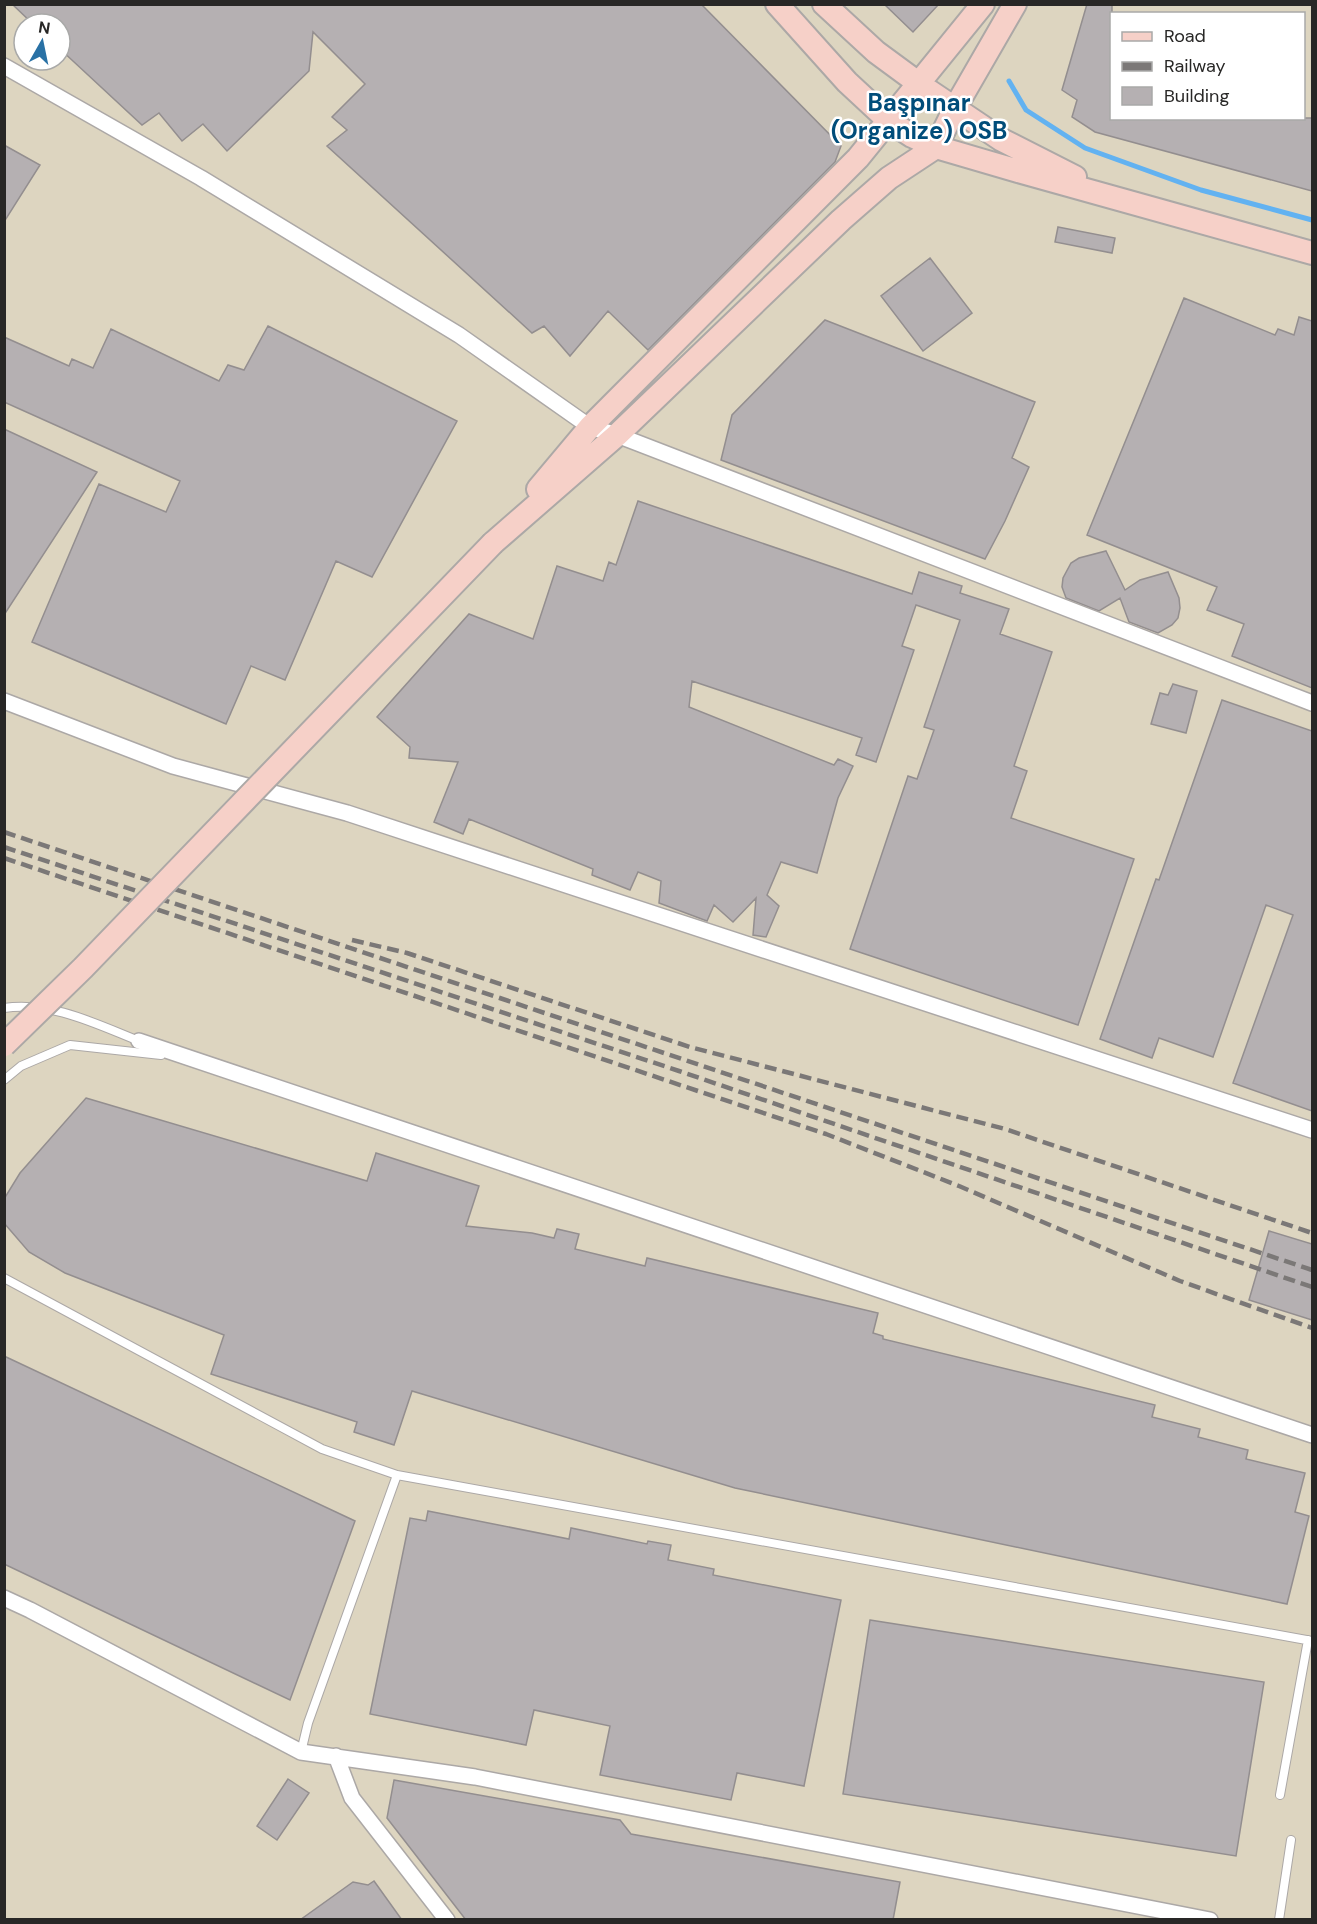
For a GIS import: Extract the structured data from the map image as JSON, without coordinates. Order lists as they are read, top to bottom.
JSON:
{
  "districts": ["Başpınar (Organize) OSB"],
  "legend": ["Road", "Railway", "Building"],
  "north": "top"
}
